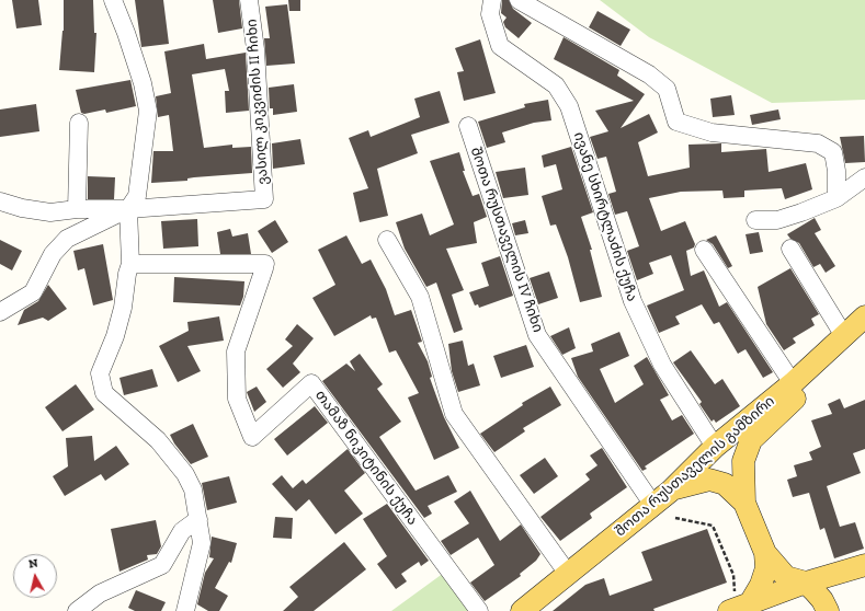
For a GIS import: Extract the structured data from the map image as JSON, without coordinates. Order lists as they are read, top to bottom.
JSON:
{
  "streets": {
    "main road": ["შოთა რუსთაველის გამზირი"],
    "street": [
      "ვასილ კიკვიძის II ჩიხი",
      "ივანე სხირტლაძის ქუჩა",
      "შოთა რუსთაველის IV ჩიხი",
      "თამაზ ნიკიტინის ქუჩა"
    ]
  },
  "crossings": [
    ["ივანე სხირტლაძის ქუჩა", "შოთა რუსთაველის გამზირი"],
    ["შოთა რუსთაველის IV ჩიხი", "შოთა რუსთაველის გამზირი"]
  ],
  "north": "top"
}
